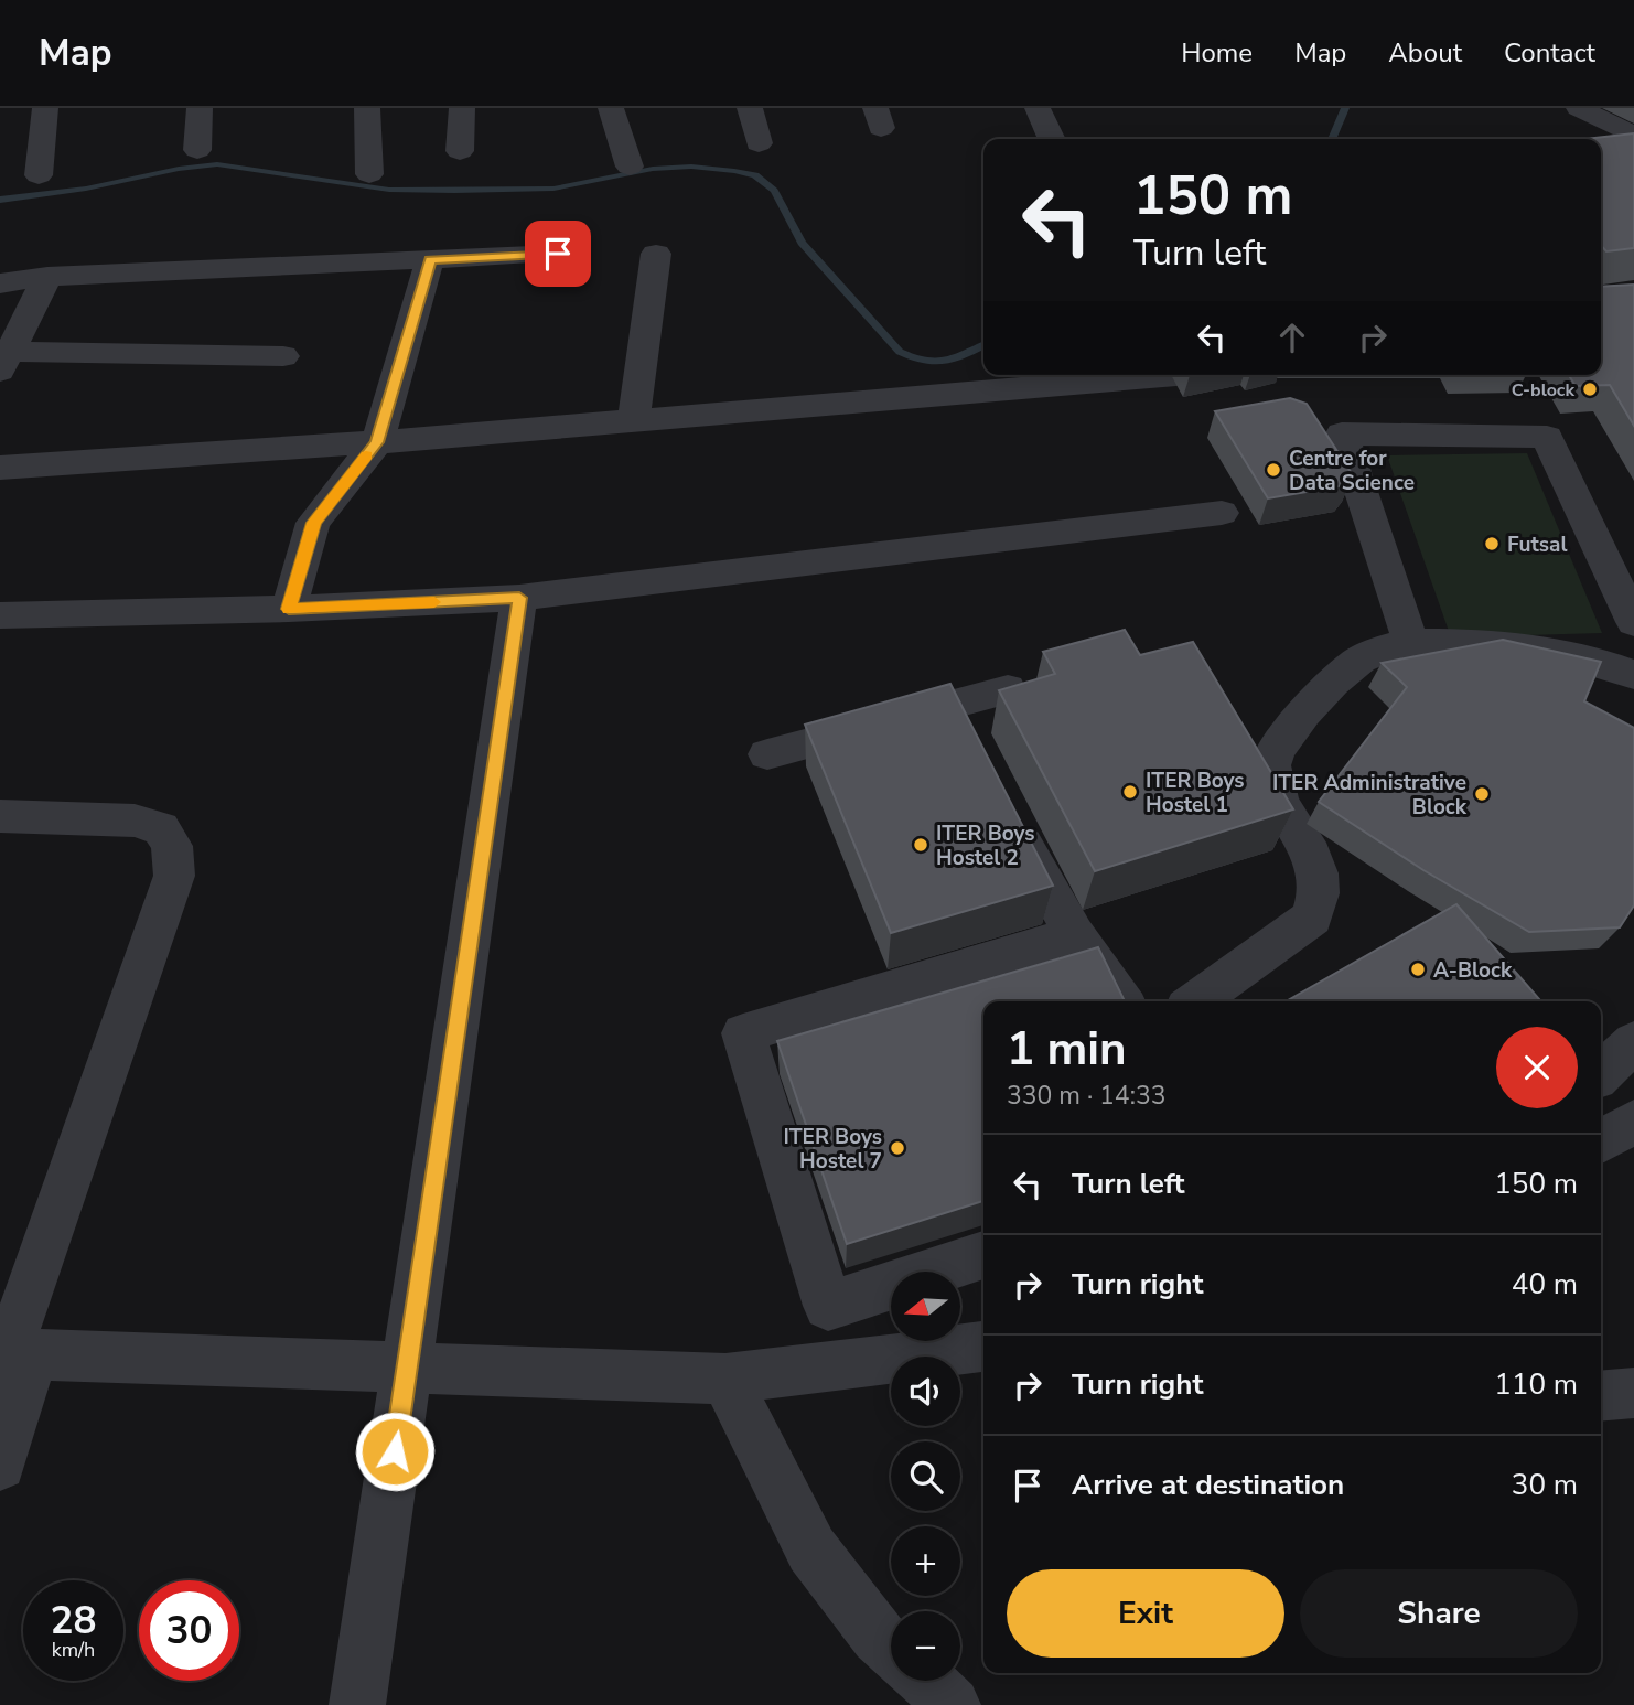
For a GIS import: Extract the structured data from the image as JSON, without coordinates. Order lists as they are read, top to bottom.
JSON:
{
  "places": [
    "C-block",
    "Centre for Data Science",
    "Futsal",
    "ITER Boys Hostel 1",
    "ITER Administrative Block",
    "ITER Boys Hostel 2",
    "A-Block",
    "ITER Boys Hostel 7"
  ],
  "north": "left",
  "page": {
    "header": "Map",
    "nav": [
      "Home",
      "Map",
      "About",
      "Contact"
    ],
    "turn": ["150 m", "Turn left"],
    "heading": ["1 min", "330 m · 14:33"],
    "list": [
      {
        "name": "Turn left",
        "value": "150 m"
      },
      {
        "name": "Turn right",
        "value": "40 m"
      },
      {
        "name": "Turn right",
        "value": "110 m"
      },
      {
        "name": "Arrive at destination",
        "value": "30 m"
      }
    ],
    "map_buttons": ["+", "−"],
    "buttons": ["Exit", "Share"],
    "speed": "28 km/h",
    "limit": "30"
  }
}
